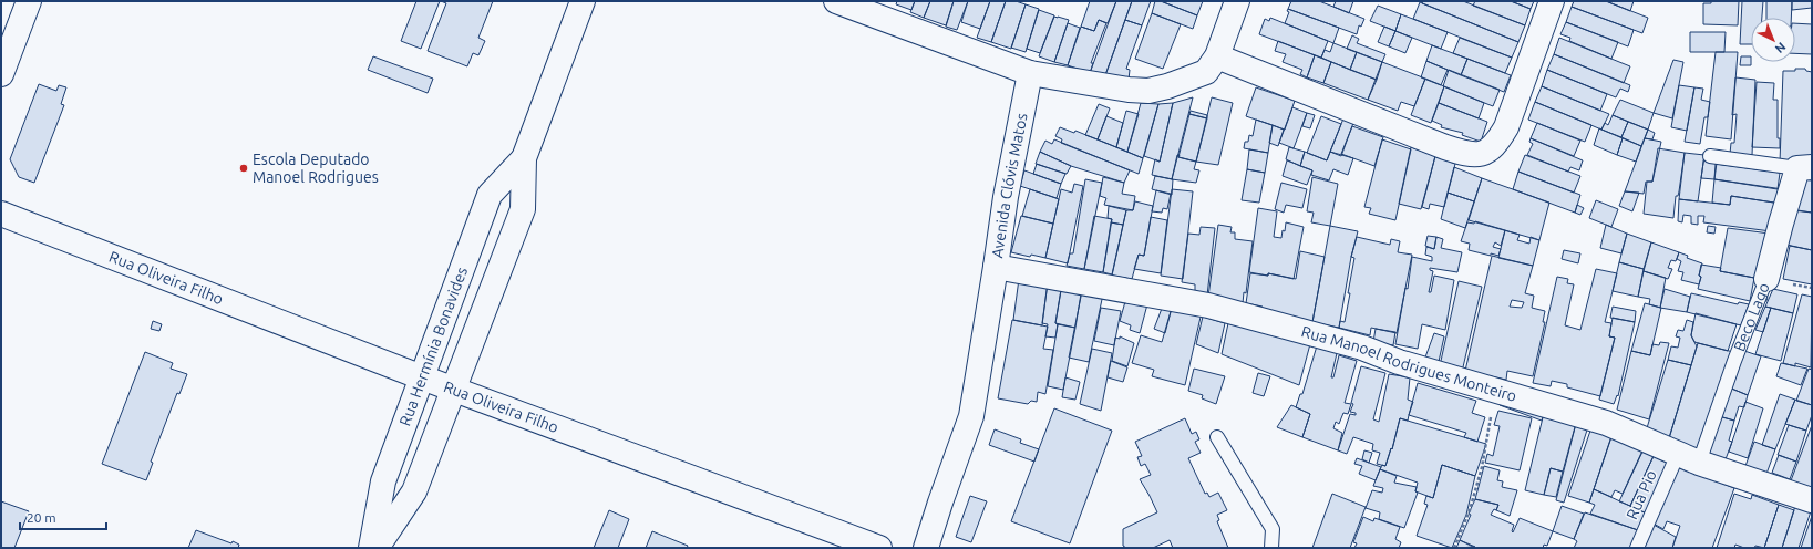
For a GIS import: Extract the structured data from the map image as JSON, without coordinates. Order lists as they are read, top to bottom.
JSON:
{
  "streets": {
    "street": [
      "Avenida Clóvis Matos",
      "Rua Oliveira Filho",
      "Beco Lago",
      "Rua Hermínia Bonavides",
      "Rua Manoel Rodrigues Monteiro"
    ],
    "lane": ["Rua Pio"]
  },
  "crossings": [
    ["Avenida Clóvis Matos", "Rua Manoel Rodrigues Monteiro"],
    ["Rua Oliveira Filho", "Rua Hermínia Bonavides"],
    ["Beco Lago", "Rua Manoel Rodrigues Monteiro"],
    ["Beco Lago", "Rua Pio"],
    ["Rua Manoel Rodrigues Monteiro", "Rua Pio"]
  ],
  "places": ["Escola Deputado Manoel Rodrigues"],
  "scale_bar": "20 m",
  "north": "bottom right"
}
